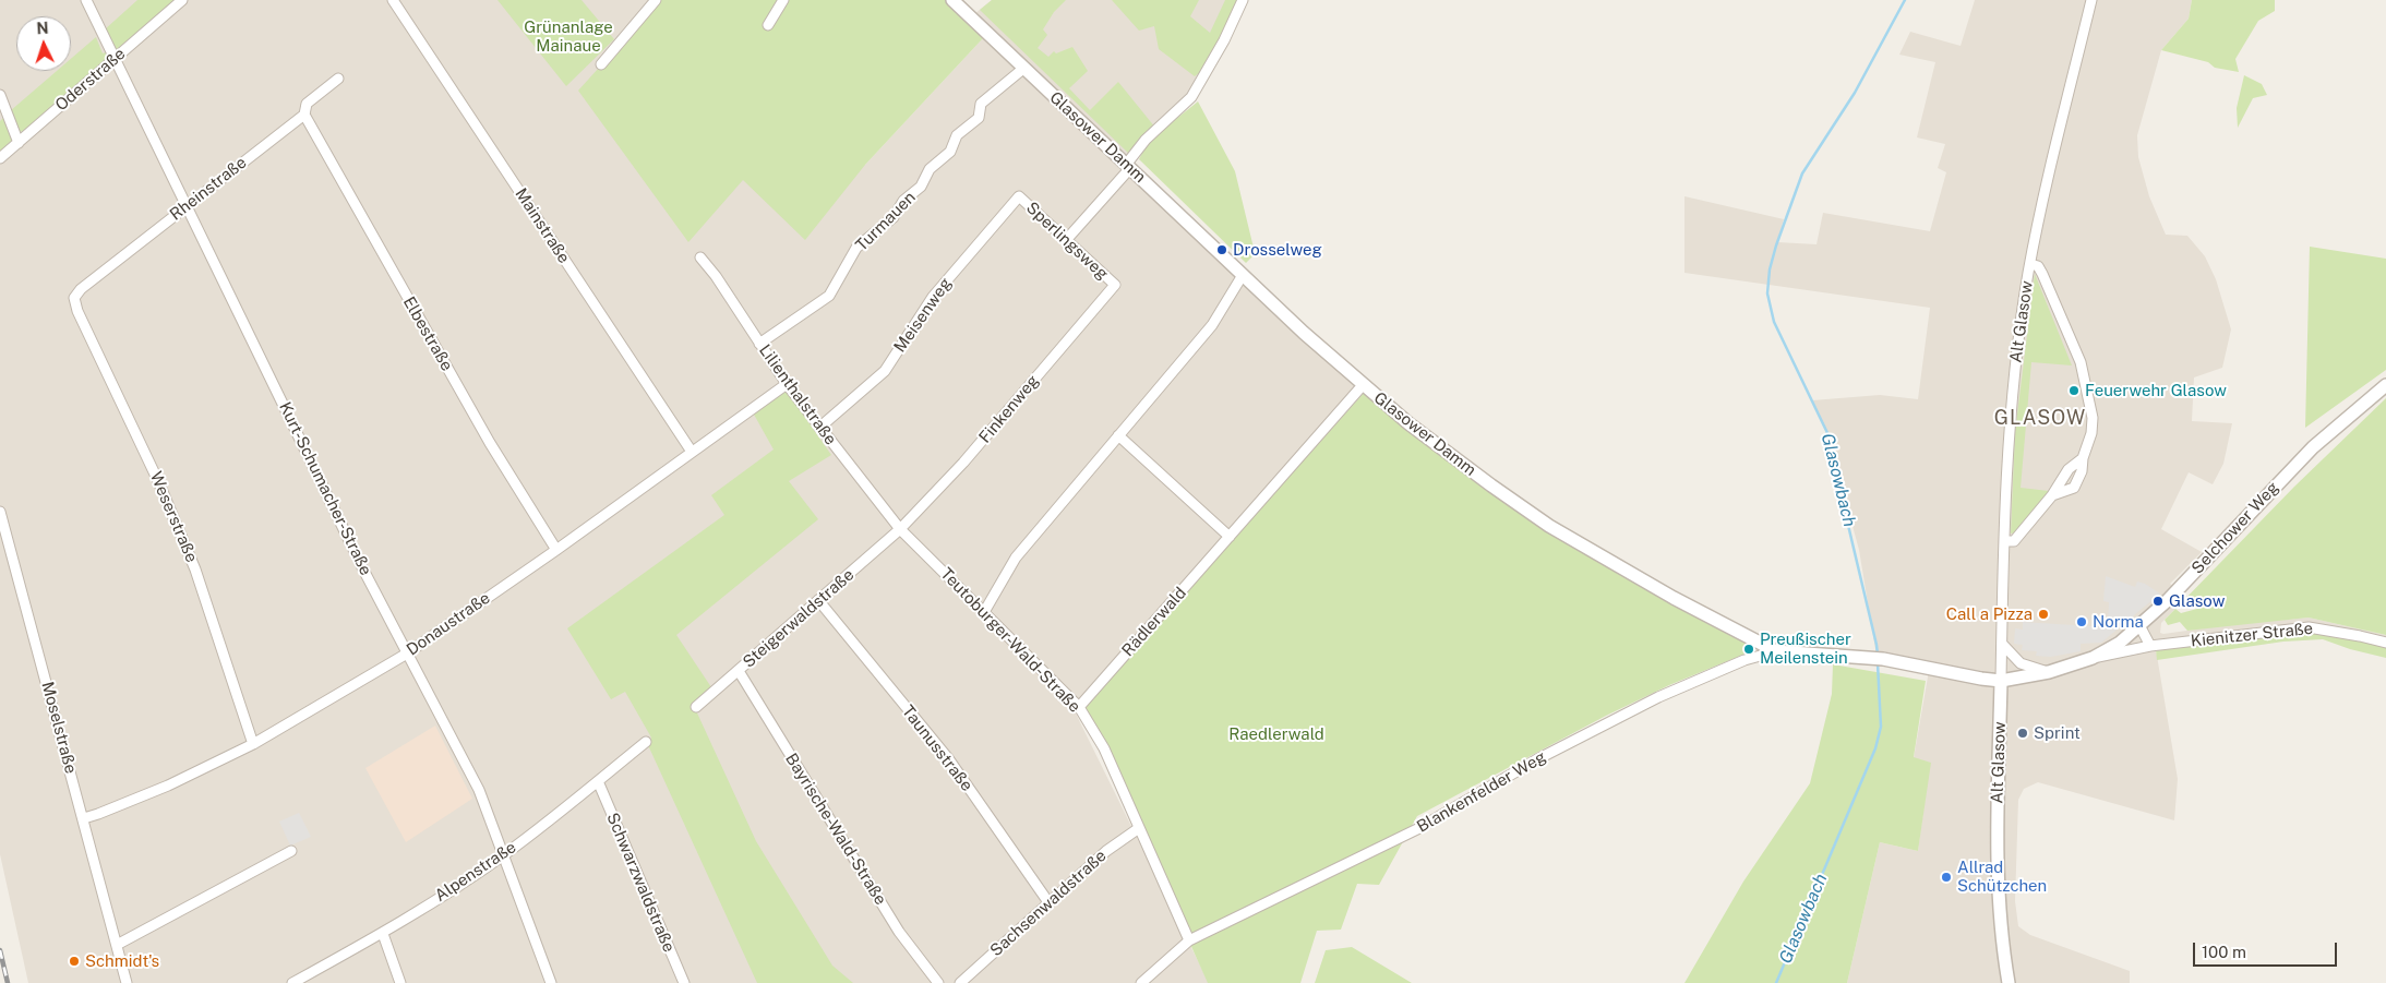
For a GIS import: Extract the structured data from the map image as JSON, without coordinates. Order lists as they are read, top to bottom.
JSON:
{
  "streets": {
    "street": [
      "Oderstraße",
      "Glasower Damm",
      "Rheinstraße",
      "Turmauen",
      "Mainstraße",
      "Sperlingsweg",
      "Meisenweg",
      "Alt Glasow",
      "Elbestraße",
      "Lilienthalstraße",
      "Finkenweg",
      "Kurt-Schumacher-Straße",
      "Weserstraße",
      "Selchower Weg",
      "Steigerwaldstraße",
      "Rädlerwald",
      "Donaustraße",
      "Kienitzer Straße",
      "Teutoburger-Wald-Straße",
      "Moselstraße",
      "Taunusstraße",
      "Blankenfelder Weg",
      "Bayrische-Wald-Straße",
      "Alpenstraße",
      "Schwarzwaldstraße",
      "Sachsenwaldstraße"
    ]
  },
  "crossings": [
    ["Oderstraße", "Kurt-Schumacher-Straße"],
    ["Glasower Damm", "Turmauen"],
    ["Glasower Damm", "Alt Glasow"],
    ["Glasower Damm", "Selchower Weg"],
    ["Glasower Damm", "Rädlerwald"],
    ["Glasower Damm", "Blankenfelder Weg"],
    ["Rheinstraße", "Elbestraße"],
    ["Rheinstraße", "Kurt-Schumacher-Straße"],
    ["Rheinstraße", "Weserstraße"],
    ["Turmauen", "Lilienthalstraße"],
    ["Mainstraße", "Donaustraße"],
    ["Sperlingsweg", "Meisenweg"],
    ["Sperlingsweg", "Finkenweg"],
    ["Meisenweg", "Lilienthalstraße"],
    ["Alt Glasow", "Selchower Weg"],
    ["Elbestraße", "Donaustraße"],
    ["Lilienthalstraße", "Finkenweg"],
    ["Lilienthalstraße", "Steigerwaldstraße"],
    ["Lilienthalstraße", "Donaustraße"],
    ["Lilienthalstraße", "Teutoburger-Wald-Straße"],
    ["Finkenweg", "Steigerwaldstraße"],
    ["Finkenweg", "Teutoburger-Wald-Straße"],
    ["Kurt-Schumacher-Straße", "Donaustraße"],
    ["Kurt-Schumacher-Straße", "Alpenstraße"],
    ["Weserstraße", "Donaustraße"],
    ["Selchower Weg", "Kienitzer Straße"],
    ["Steigerwaldstraße", "Teutoburger-Wald-Straße"],
    ["Steigerwaldstraße", "Taunusstraße"],
    ["Steigerwaldstraße", "Bayrische-Wald-Straße"],
    ["Rädlerwald", "Teutoburger-Wald-Straße"],
    ["Donaustraße", "Moselstraße"],
    ["Teutoburger-Wald-Straße", "Blankenfelder Weg"],
    ["Teutoburger-Wald-Straße", "Sachsenwaldstraße"],
    ["Taunusstraße", "Sachsenwaldstraße"],
    ["Alpenstraße", "Schwarzwaldstraße"]
  ],
  "districts": ["GLASOW"],
  "water": ["Glasowbach"],
  "parks": ["Grünanlage Mainaue", "Raedlerwald"],
  "places": [
    "Drosselweg",
    "Feuerwehr Glasow",
    "Glasow",
    "Call a Pizza",
    "Norma",
    "Preußischer Meilenstein",
    "Sprint",
    "Allrad Schützchen",
    "Schmidt's"
  ],
  "scale_bar": "100 m",
  "north": "top"
}
